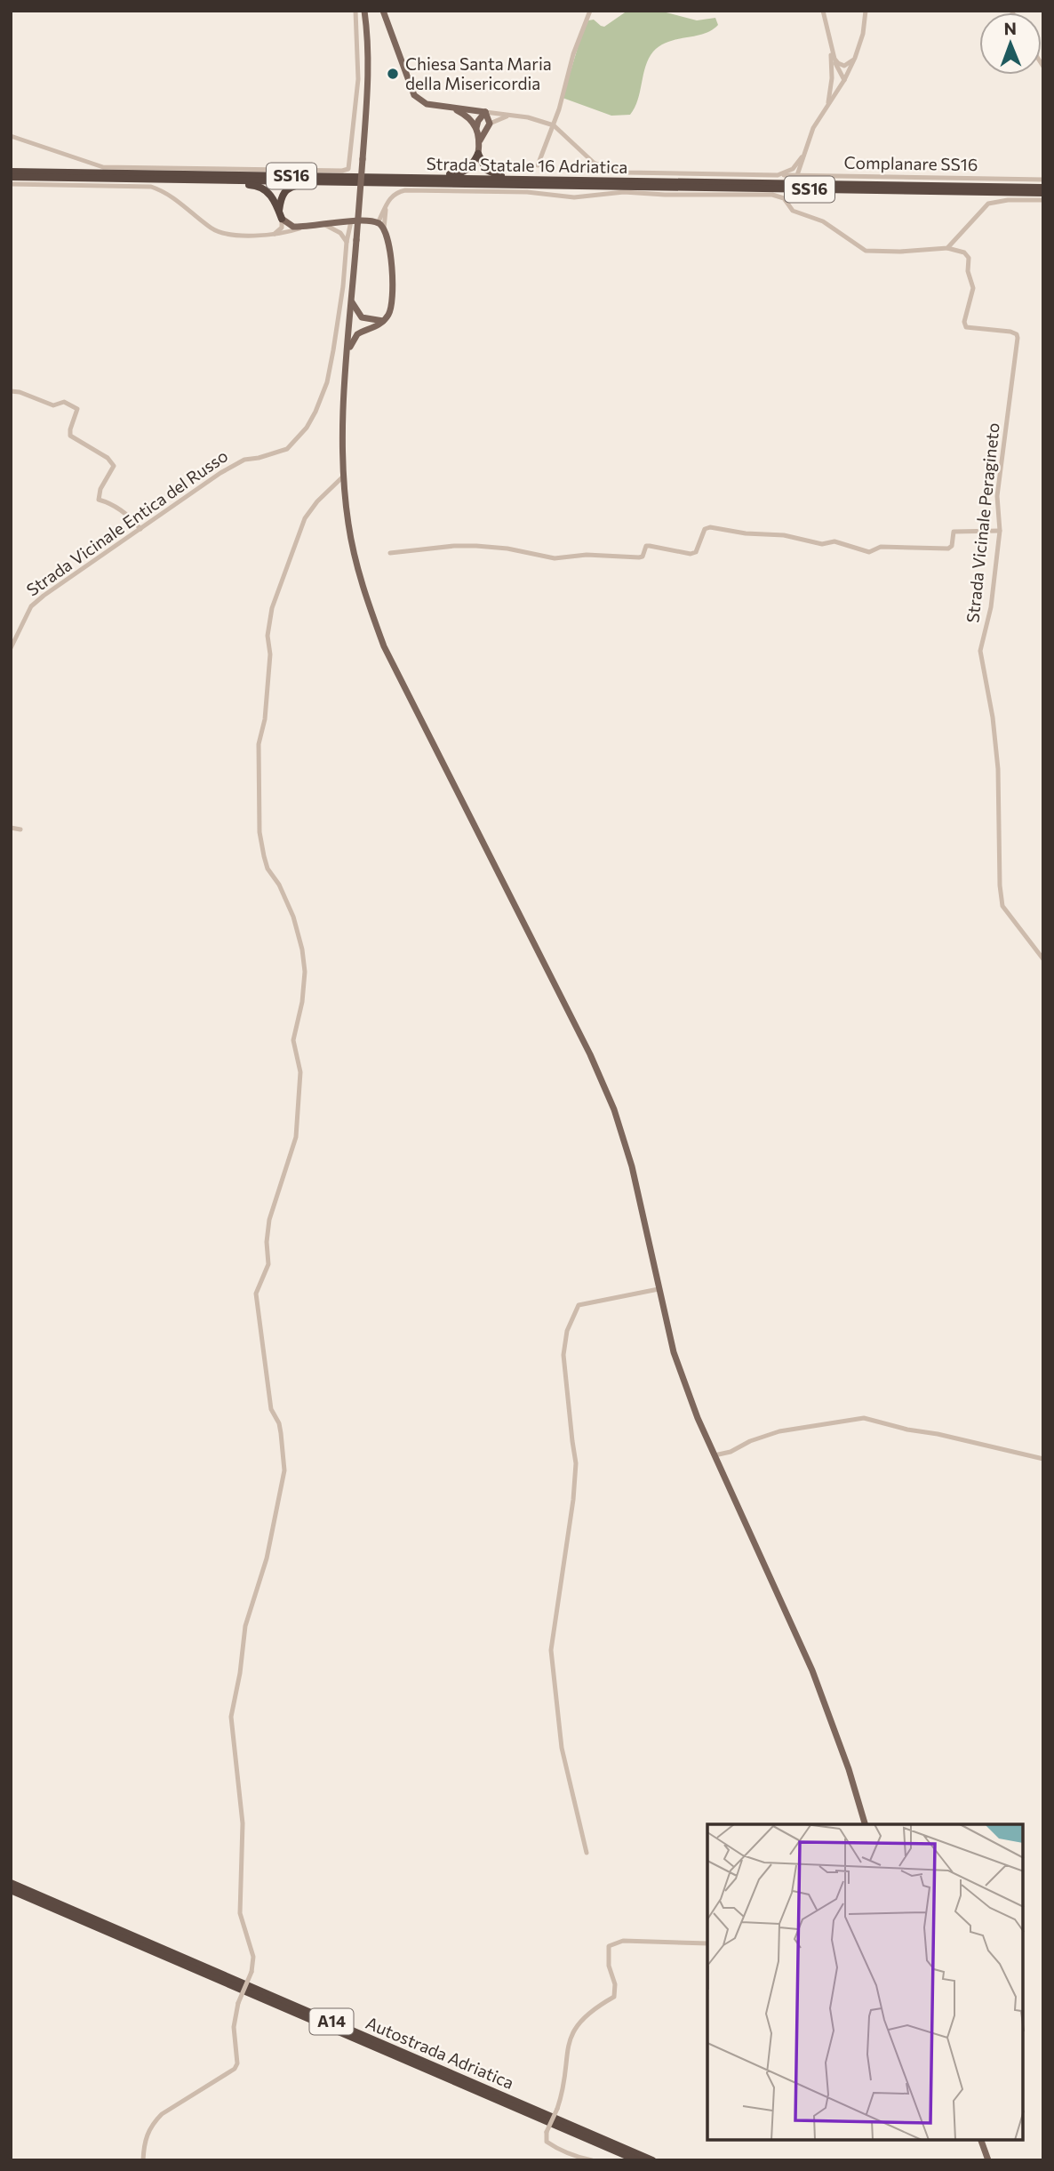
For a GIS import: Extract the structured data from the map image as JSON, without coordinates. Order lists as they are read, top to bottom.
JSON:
{
  "streets": {
    "highway": [
      "Strada Statale 16 Adriatica",
      "SS16",
      "A14",
      "Autostrada Adriatica"
    ],
    "street": ["Complanare SS16", "Strada Vicinale Entica del Russo", "Strada Vicinale Peragineto"]
  },
  "places": ["Chiesa Santa Maria della Misericordia"],
  "north": "top"
}
